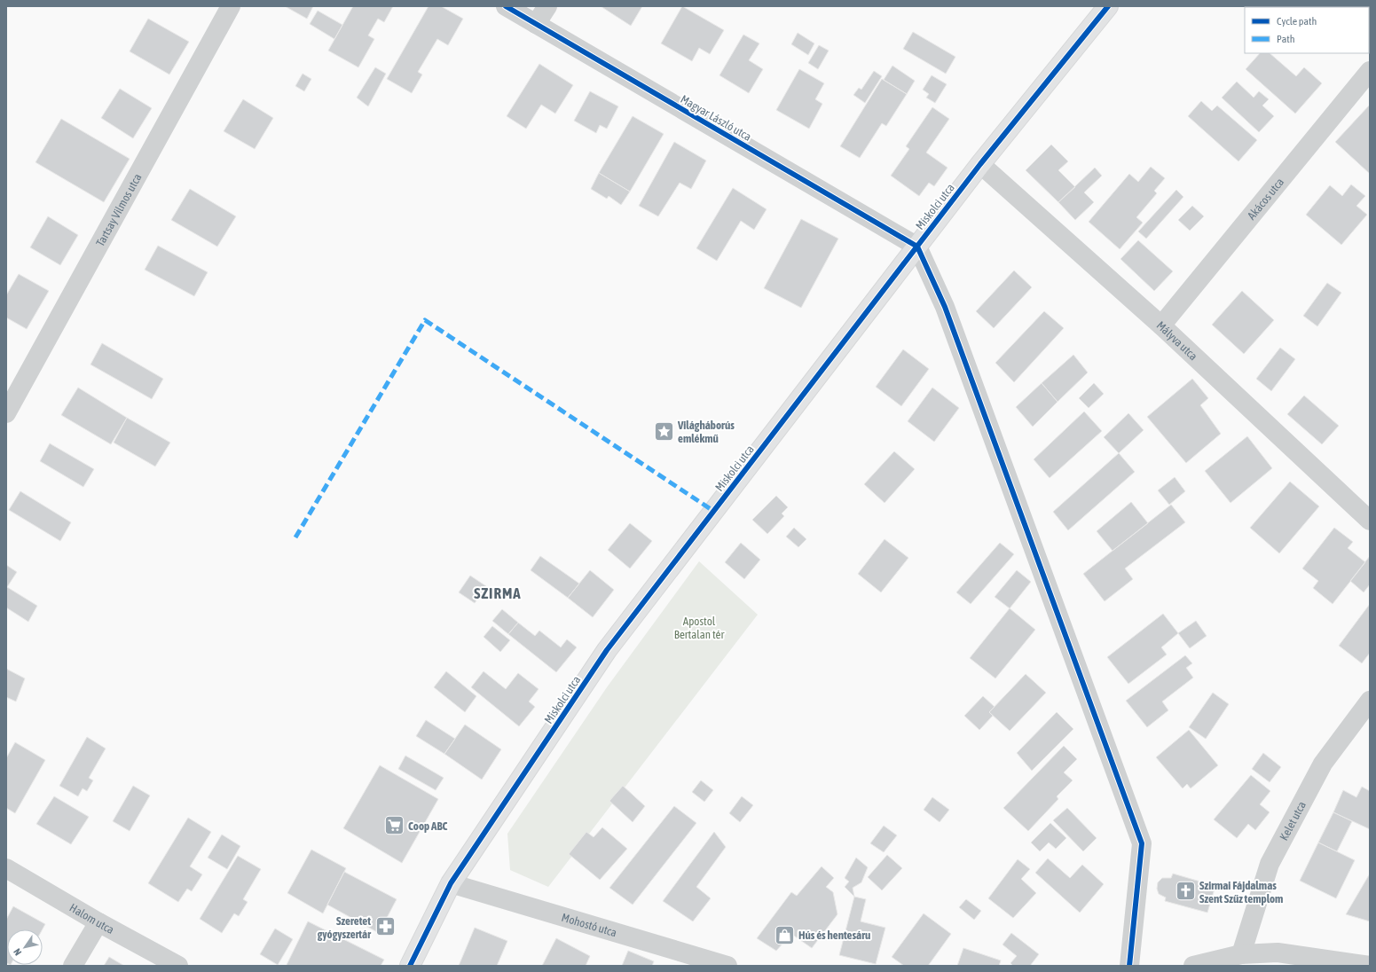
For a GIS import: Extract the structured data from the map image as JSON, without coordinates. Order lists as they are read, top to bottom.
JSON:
{
  "streets": {
    "main road": ["Miskolci utca"],
    "street": [
      "Magyar László utca",
      "Akácos utca",
      "Tartsay Vilmos utca",
      "Mályva utca",
      "Kelet utca",
      "Halom utca",
      "Mohostó utca"
    ]
  },
  "crossings": [
    ["Magyar László utca", "Miskolci utca"],
    ["Akácos utca", "Mályva utca"],
    ["Miskolci utca", "Mályva utca"],
    ["Miskolci utca", "Mohostó utca"]
  ],
  "districts": ["SZIRMA"],
  "parks": ["Apostol Bertalan tér"],
  "places": {
    "place": ["Világháborús emlékmű"],
    "supermarket": ["Coop ABC"],
    "church": ["Szirmai Fájdalmas Szent Szűz templom"],
    "pharmacy": ["Szeretet gyógyszertár"],
    "shop": ["Hús és hentesáru"]
  },
  "legend": ["Cycle path", "Path"],
  "north": "bottom left"
}
